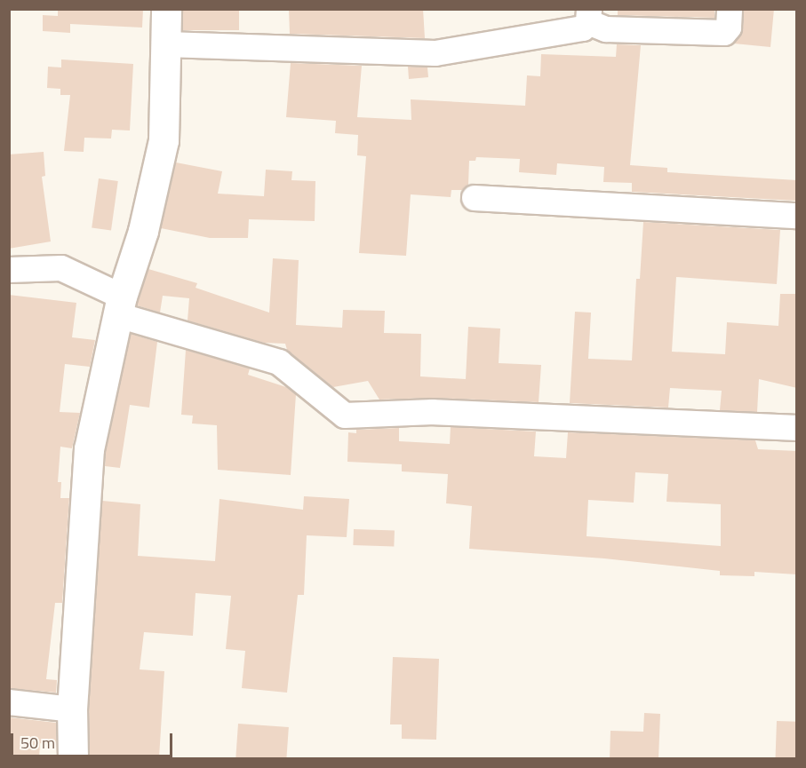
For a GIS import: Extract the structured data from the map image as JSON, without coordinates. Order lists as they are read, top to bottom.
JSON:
{
  "scale_bar": "50 m"
}
